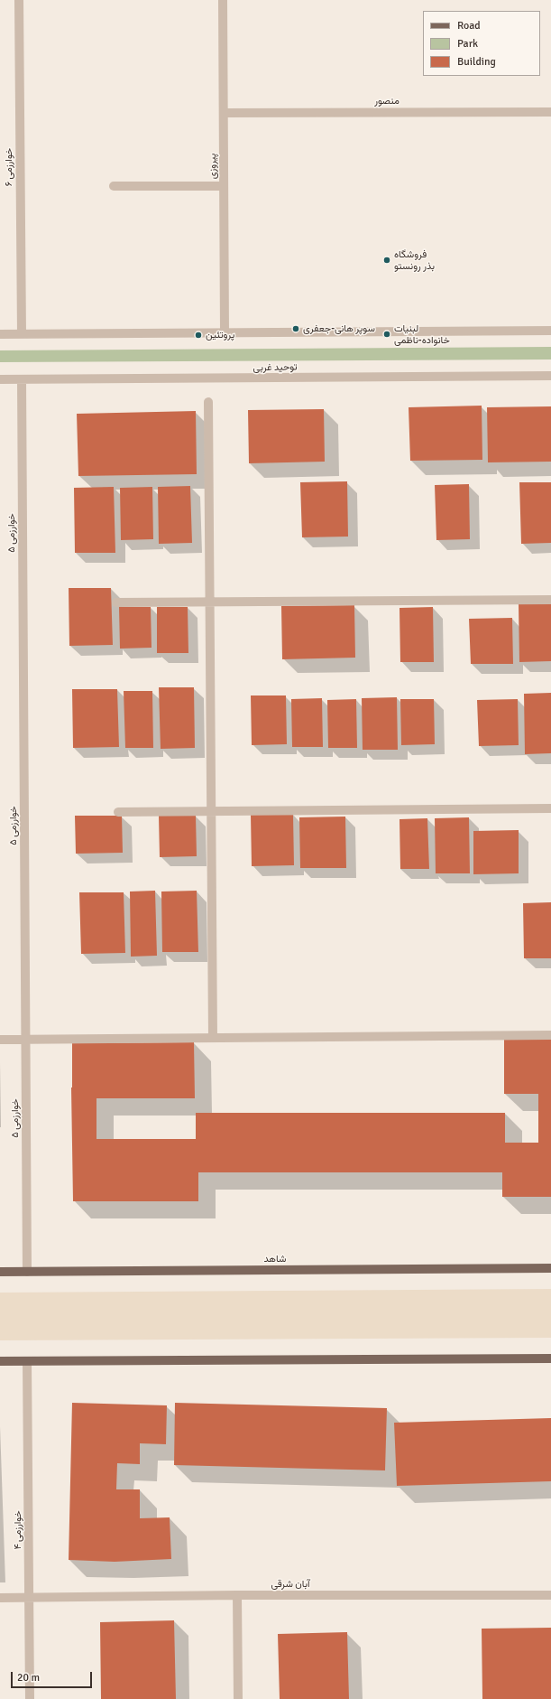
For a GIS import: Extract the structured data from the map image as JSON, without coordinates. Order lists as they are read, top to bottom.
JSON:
{
  "streets": {
    "main road": ["شاهد"],
    "street": [
      "منصور",
      "پیروزی",
      "خوارزمی ۶",
      "توحید غربی",
      "خوارزمی ۵",
      "خوارزمی ۴",
      "آبان شرقی"
    ]
  },
  "crossings": [
    ["منصور", "پیروزی"],
    ["توحید غربی", "خوارزمی ۵"],
    ["خوارزمی ۵", "شاهد"],
    ["خوارزمی ۴", "آبان شرقی"]
  ],
  "places": [
    "فروشگاه بذر رونستو",
    "سوپر هانی-جعفری",
    "لبنیات خانواده-ناظمی",
    "پروتئین"
  ],
  "legend": ["Road", "Park", "Building"],
  "scale_bar": "20 m"
}
